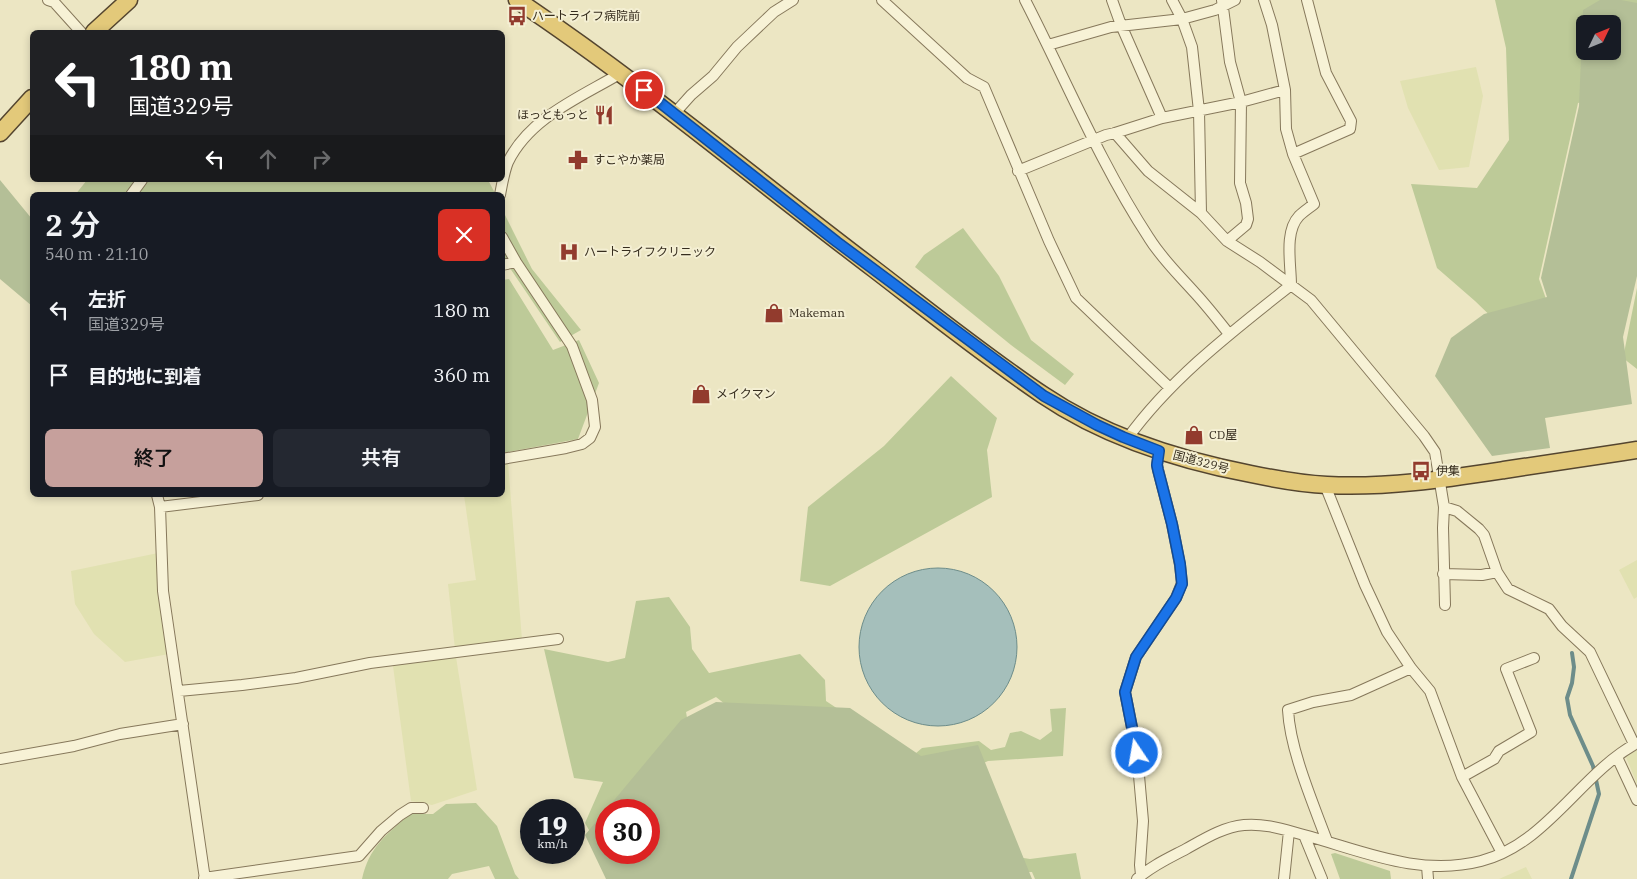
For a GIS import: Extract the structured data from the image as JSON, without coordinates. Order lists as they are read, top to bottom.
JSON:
{
  "streets": {
    "highway": ["国道329号"]
  },
  "places": {
    "bus stop": ["ハートライフ病院前", "伊集"],
    "restaurant": ["ほっともっと"],
    "pharmacy": ["すこやか薬局"],
    "hospital": ["ハートライフクリニック"],
    "shop": ["Makeman", "メイクマン", "CD屋"]
  },
  "north": "top right",
  "page": {
    "turn": ["180 m", "国道329号"],
    "heading": ["2 分", "540 m · 21:10"],
    "list": [
      {
        "name": "左折",
        "note": "国道329号",
        "value": "180 m"
      },
      {
        "name": "目的地に到着",
        "value": "360 m"
      }
    ],
    "buttons": ["終了", "共有"],
    "speed": "19 km/h",
    "limit": "30"
  }
}
